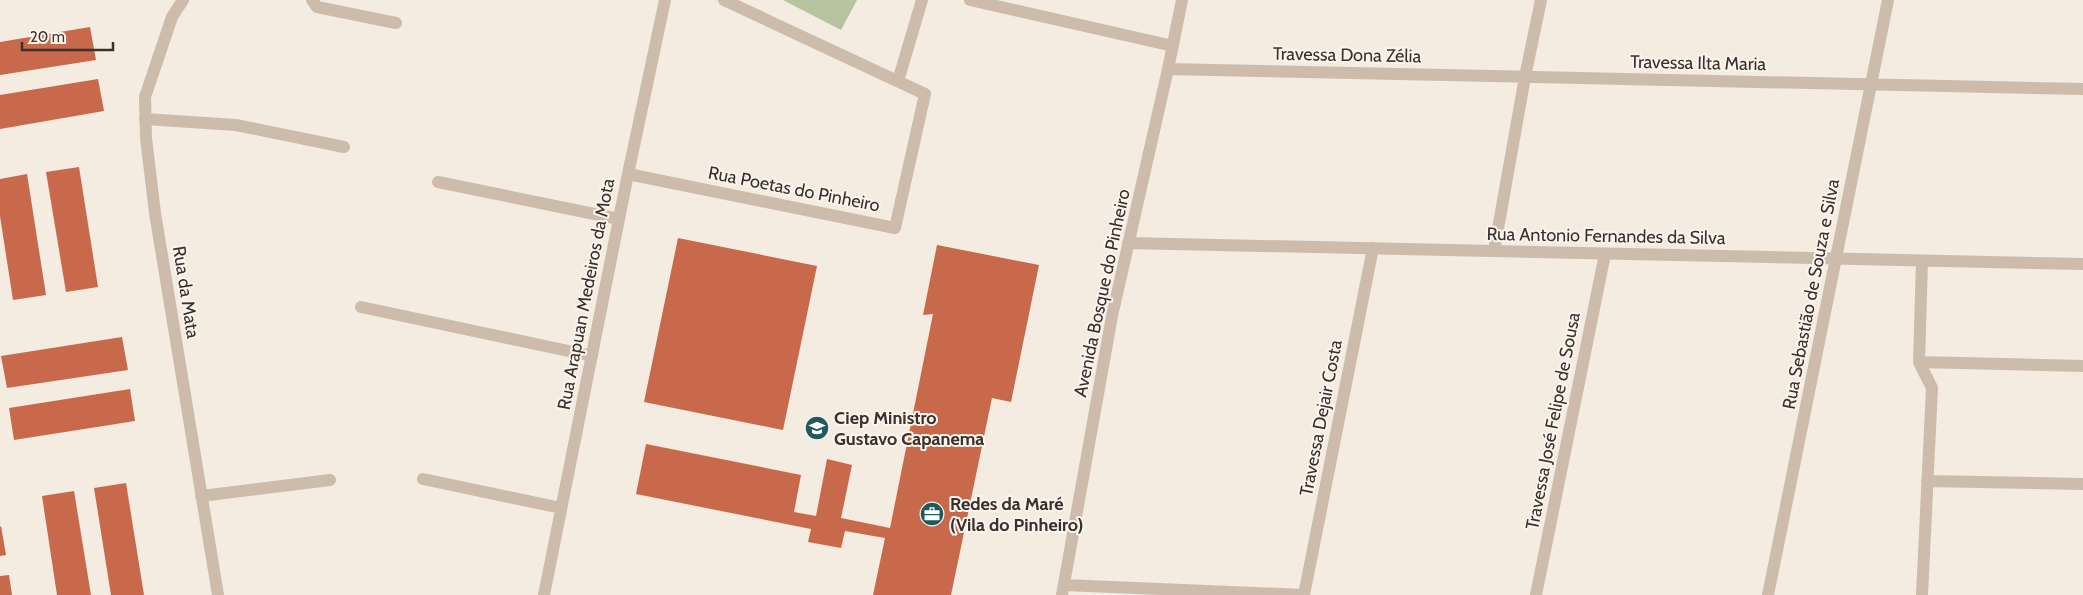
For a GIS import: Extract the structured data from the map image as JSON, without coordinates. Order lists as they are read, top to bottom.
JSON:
{
  "streets": {
    "street": [
      "Travessa Dona Zélia",
      "Travessa Ilta Maria",
      "Rua Poetas do Pinheiro",
      "Rua Antonio Fernandes da Silva",
      "Rua da Mata",
      "Avenida Bosque do Pinheiro",
      "Rua Arapuan Medeiros da Mota",
      "Rua Sebastião de Souza e Silva",
      "Travessa Dejair Costa",
      "Travessa José Felipe de Sousa"
    ]
  },
  "crossings": [
    ["Travessa Dona Zélia", "Travessa Ilta Maria"],
    ["Travessa Dona Zélia", "Avenida Bosque do Pinheiro"],
    ["Travessa Ilta Maria", "Rua Sebastião de Souza e Silva"],
    ["Rua Poetas do Pinheiro", "Rua Arapuan Medeiros da Mota"],
    ["Rua Antonio Fernandes da Silva", "Avenida Bosque do Pinheiro"],
    ["Rua Antonio Fernandes da Silva", "Rua Sebastião de Souza e Silva"],
    ["Rua Antonio Fernandes da Silva", "Travessa Dejair Costa"],
    ["Rua Antonio Fernandes da Silva", "Travessa José Felipe de Sousa"]
  ],
  "places": {
    "school or university": ["Ciep Ministro Gustavo Capanema"],
    "office": ["Redes da Maré (Vila do Pinheiro)"]
  },
  "scale_bar": "20 m"
}
